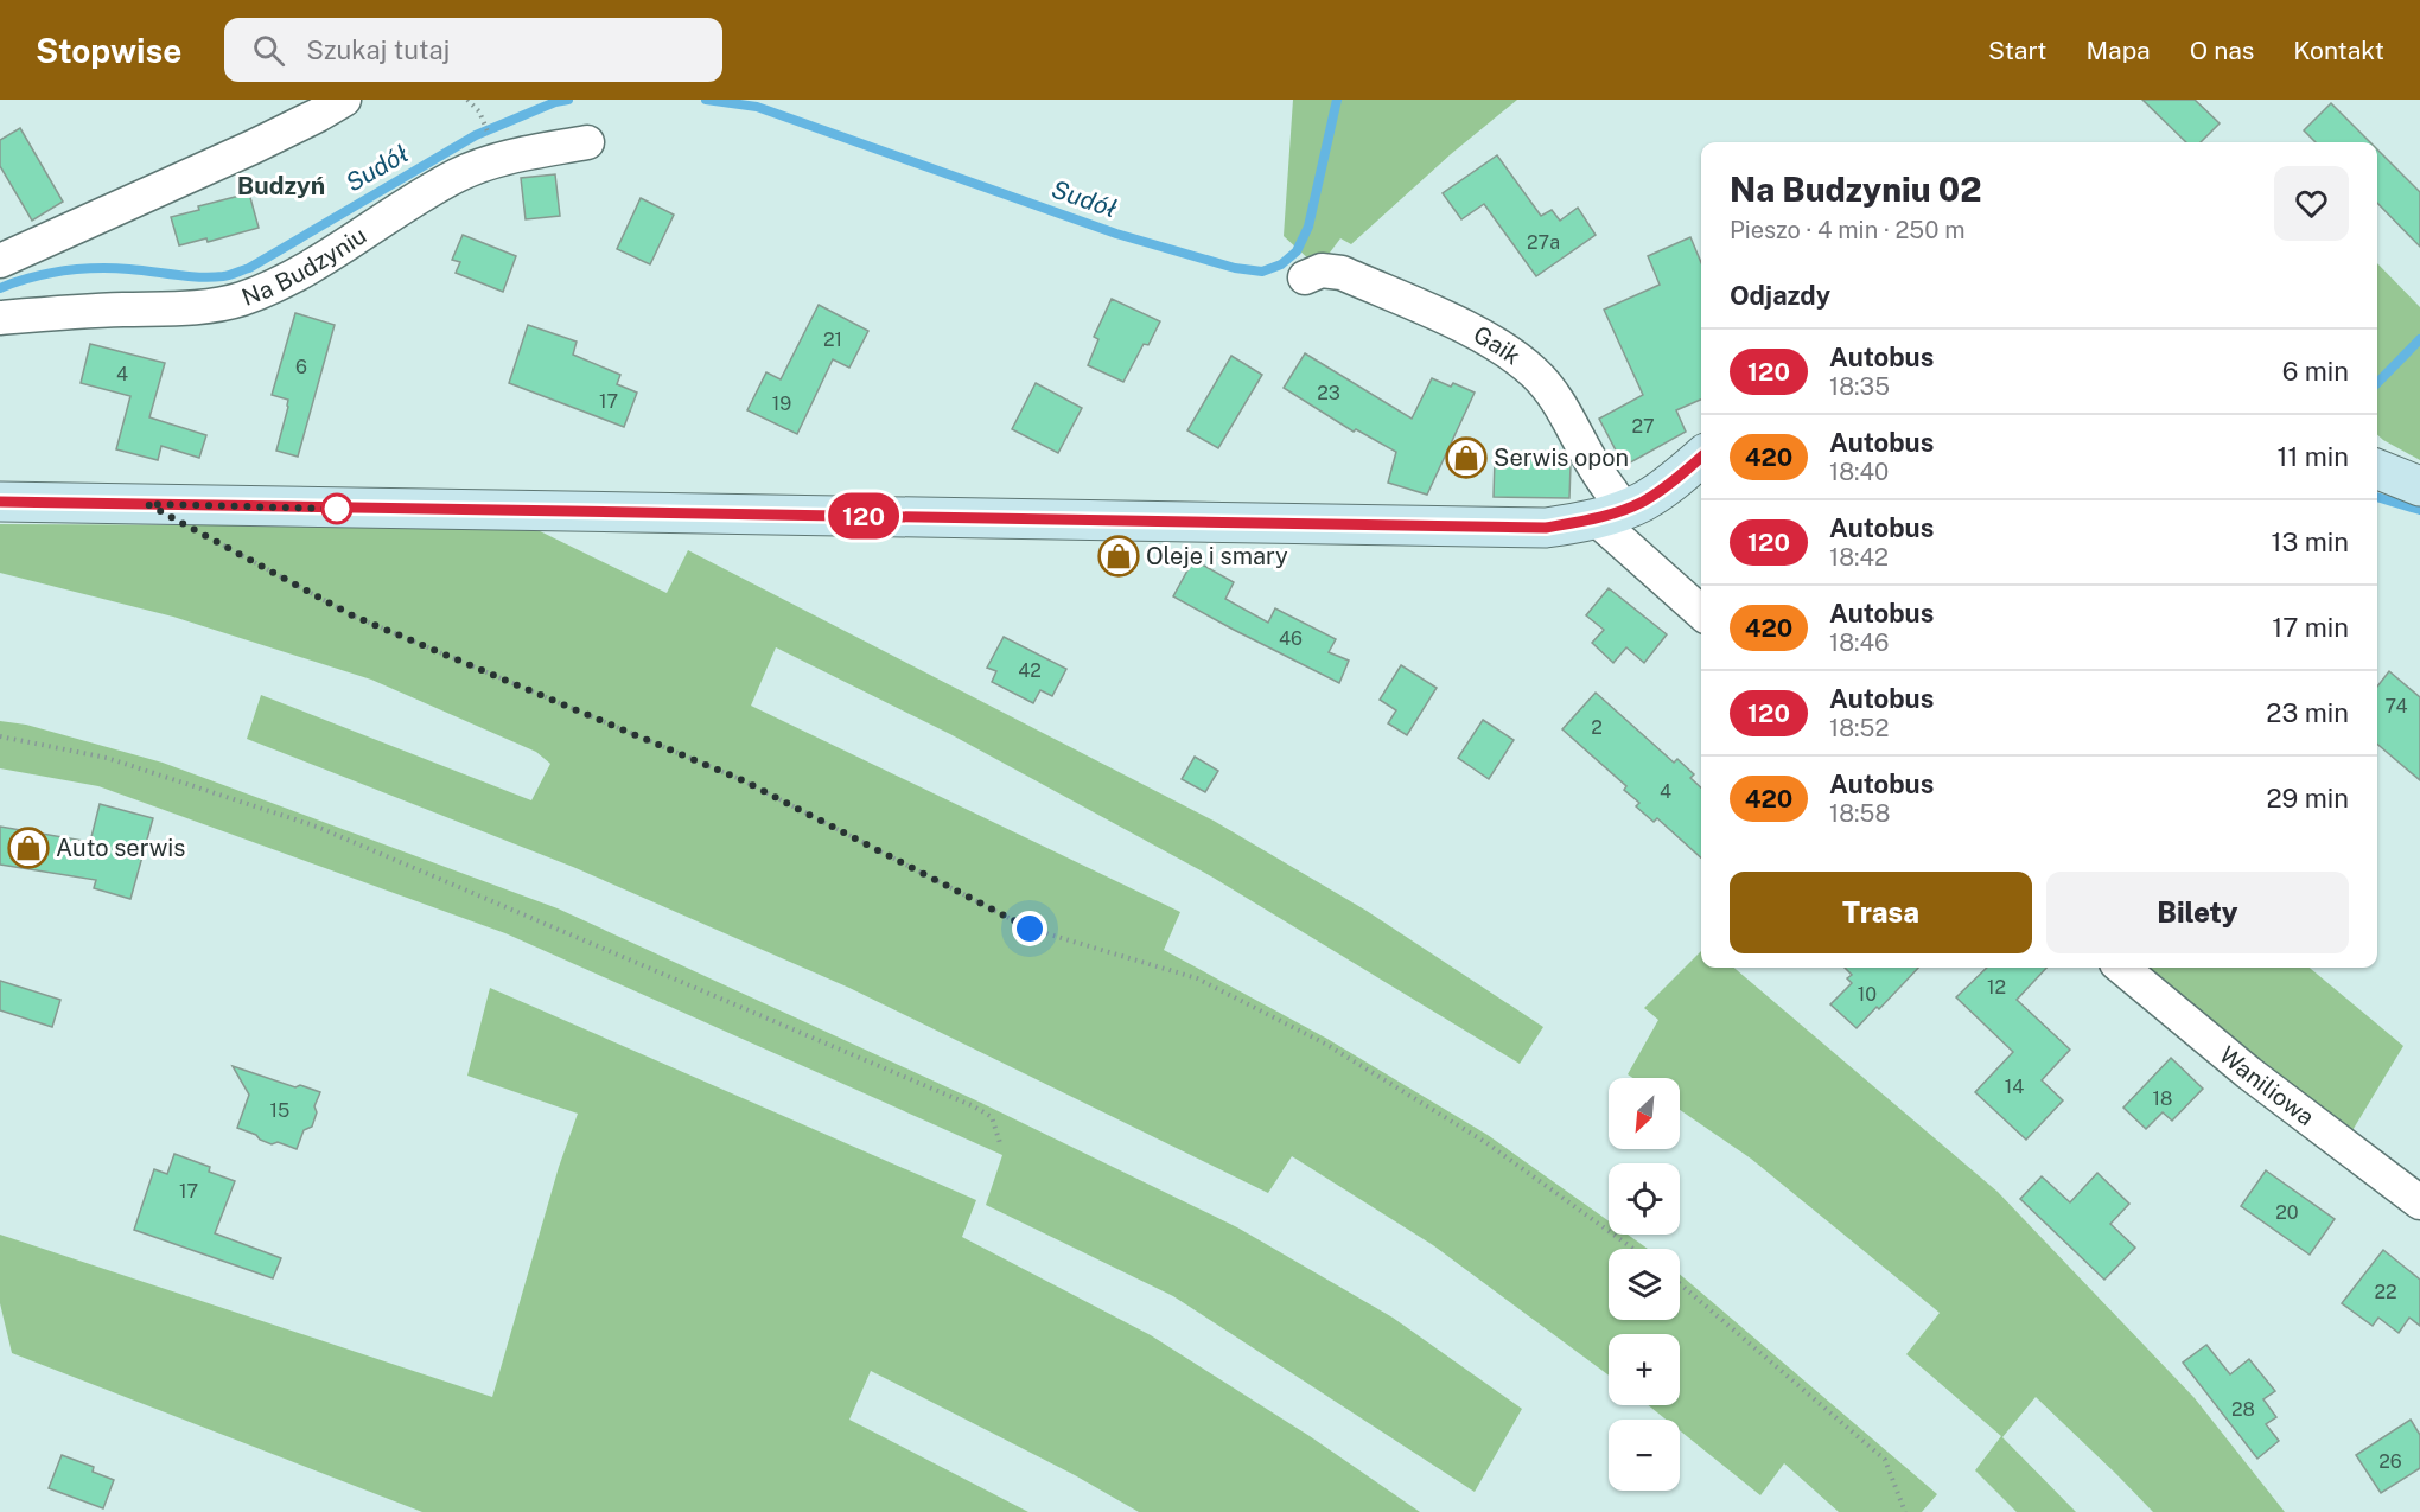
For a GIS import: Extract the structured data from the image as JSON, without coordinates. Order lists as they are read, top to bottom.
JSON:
{
  "streets": {
    "street": ["Na Budzyniu", "Gaik", "Waniliowa"]
  },
  "districts": ["Budzyń"],
  "water": ["Sudół"],
  "places": {
    "shop": ["Serwis opon", "Oleje i smary", "Auto serwis"]
  },
  "lines": ["bus line 120"],
  "house_numbers": [
    "27a",
    "21",
    "6",
    "4",
    "23",
    "17",
    "19",
    "27",
    "46",
    "42",
    "74",
    "2",
    "4",
    "12",
    "10",
    "14",
    "18",
    "15",
    "17",
    "20",
    "22",
    "28",
    "26"
  ],
  "north": "bottom left",
  "page": {
    "header": "Stopwise",
    "search": "Szukaj tutaj",
    "nav": [
      "Start",
      "Mapa",
      "O nas",
      "Kontakt"
    ],
    "on_map": "120",
    "heading": [
      ["Na Budzyniu 02", "Pieszo · 4 min · 250 m"],
      "Odjazdy"
    ],
    "list": [
      {
        "mark": "120",
        "name": "Autobus",
        "note": "18:35",
        "value": "6 min"
      },
      {
        "mark": "420",
        "name": "Autobus",
        "note": "18:40",
        "value": "11 min"
      },
      {
        "mark": "120",
        "name": "Autobus",
        "note": "18:42",
        "value": "13 min"
      },
      {
        "mark": "420",
        "name": "Autobus",
        "note": "18:46",
        "value": "17 min"
      },
      {
        "mark": "120",
        "name": "Autobus",
        "note": "18:52",
        "value": "23 min"
      },
      {
        "mark": "420",
        "name": "Autobus",
        "note": "18:58",
        "value": "29 min"
      }
    ],
    "buttons": ["Trasa", "Bilety"],
    "map_buttons": ["+", "−"]
  }
}
